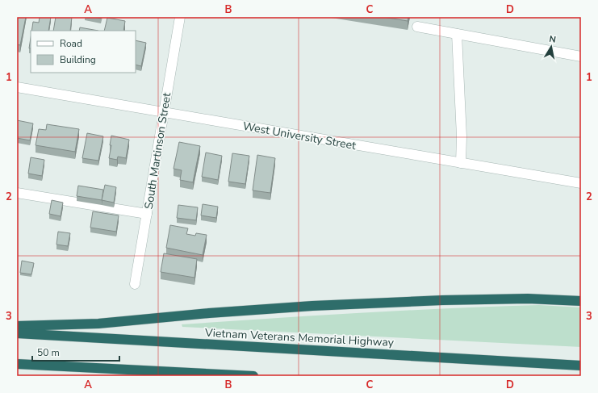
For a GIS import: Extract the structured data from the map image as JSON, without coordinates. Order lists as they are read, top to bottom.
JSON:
{
  "streets": {
    "highway": ["Vietnam Veterans Memorial Highway"],
    "street": ["West University Street", "South Martinson Street"]
  },
  "crossings": [
    ["West University Street", "South Martinson Street"]
  ],
  "legend": ["Road", "Building"],
  "scale_bar": "50 m",
  "north": "top",
  "grid": {
    "columns": [
      "A",
      "B",
      "C",
      "D"
    ],
    "rows": ["1", "2", "3"]
  }
}
